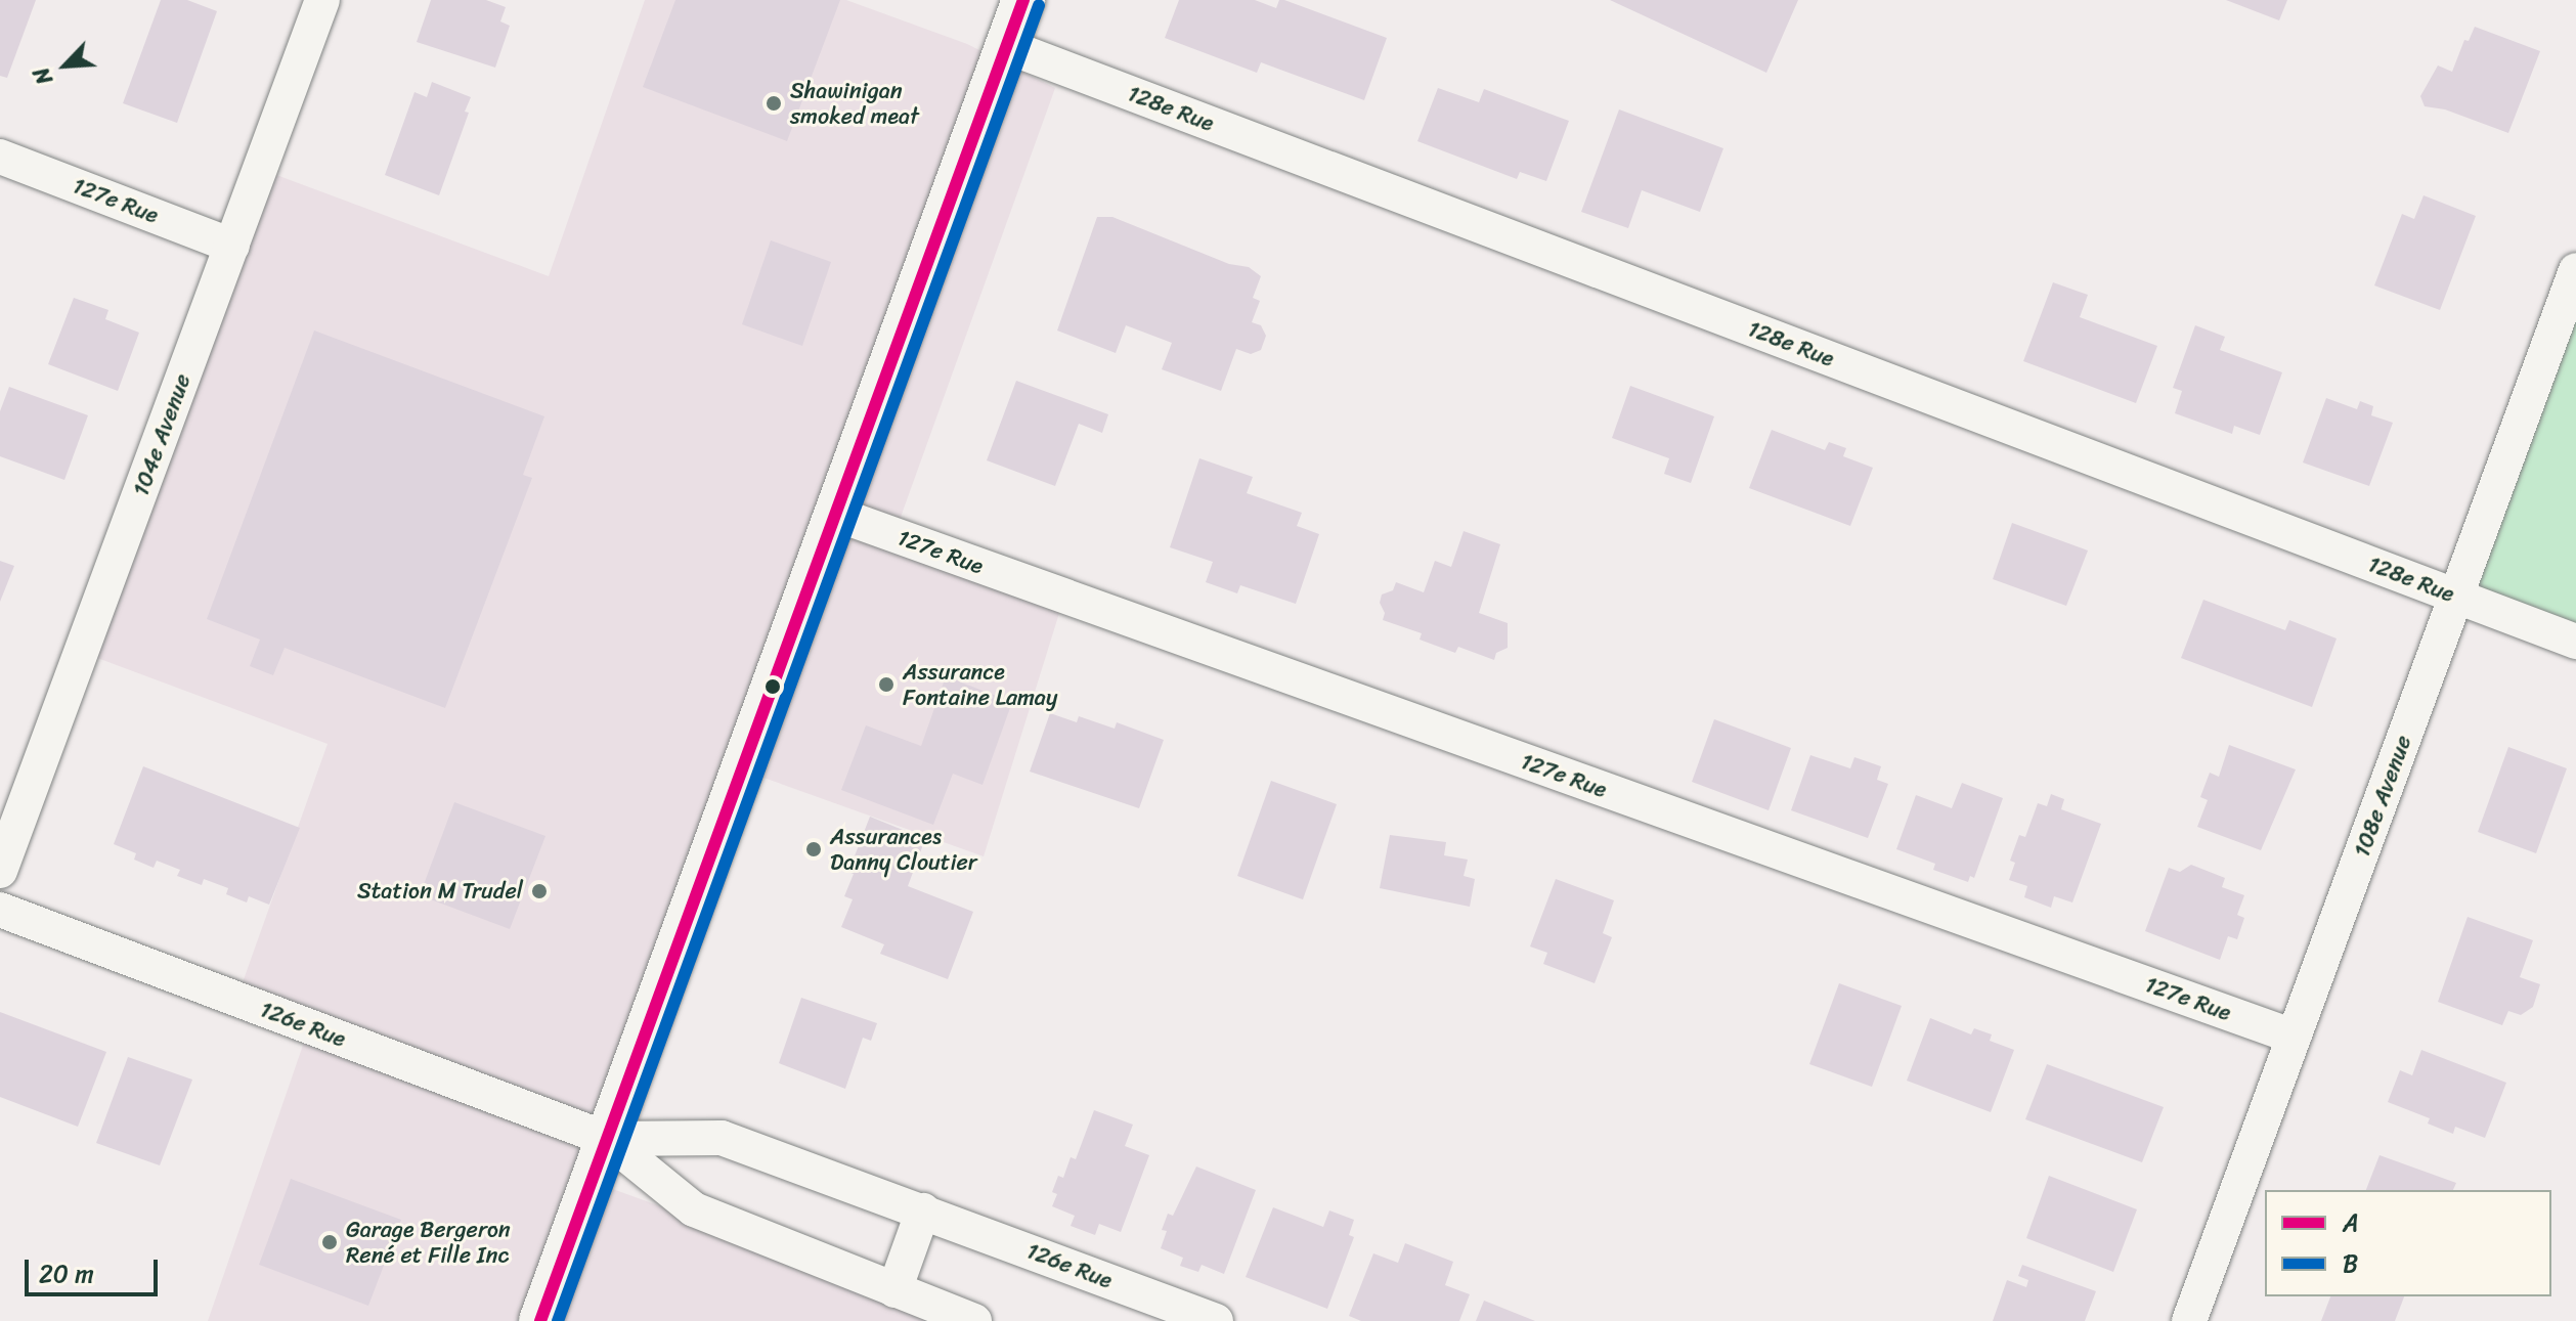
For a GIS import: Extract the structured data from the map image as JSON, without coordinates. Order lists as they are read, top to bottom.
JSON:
{
  "streets": {
    "street": [
      "128e Rue",
      "127e Rue",
      "104e Avenue",
      "108e Avenue",
      "126e Rue"
    ]
  },
  "crossings": [
    ["128e Rue", "108e Avenue"],
    ["127e Rue", "104e Avenue"],
    ["127e Rue", "108e Avenue"]
  ],
  "places": [
    "Shawinigan smoked meat",
    "Assurance Fontaine Lamay",
    "Assurances Danny Cloutier",
    "Station M Trudel",
    "Garage Bergeron René et Fille Inc"
  ],
  "lines": ["transit line A", "transit line B"],
  "legend": ["A", "B"],
  "scale_bar": "20 m",
  "north": "bottom left"
}
